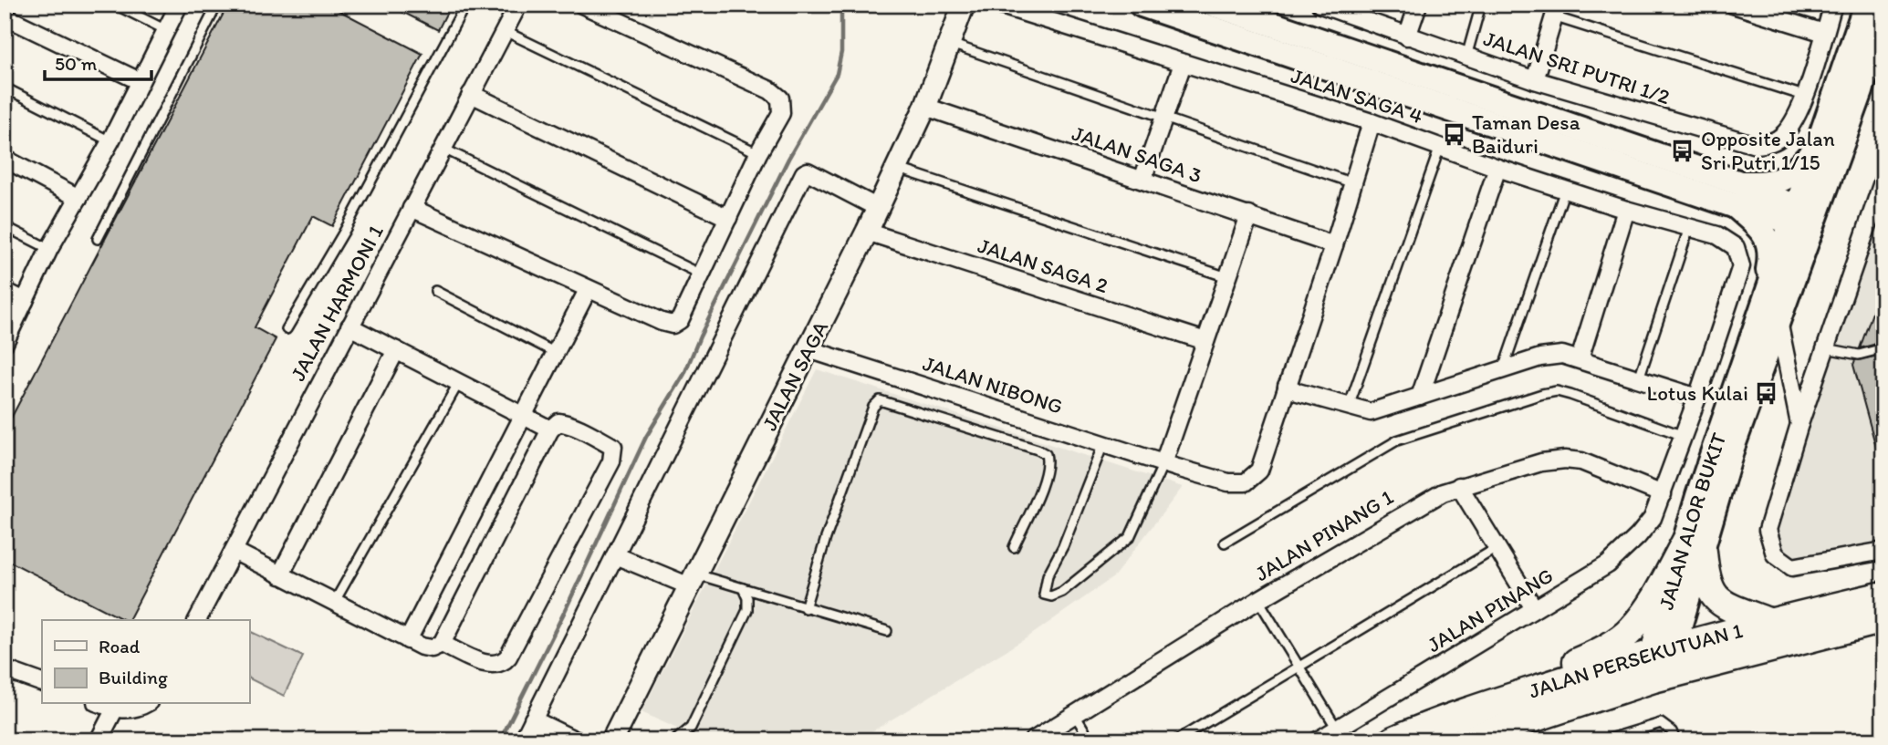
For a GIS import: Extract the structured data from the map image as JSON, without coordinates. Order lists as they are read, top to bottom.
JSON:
{
  "streets": {
    "highway": ["JALAN PERSEKUTUAN 1"],
    "main road": ["JALAN ALOR BUKIT"],
    "street": [
      "JALAN SRI PUTRI 1/2",
      "JALAN SAGA 4",
      "JALAN SAGA 3",
      "JALAN SAGA 2",
      "JALAN HARMONI 1",
      "JALAN SAGA",
      "JALAN NIBONG",
      "JALAN PINANG 1",
      "JALAN PINANG"
    ]
  },
  "crossings": [
    ["JALAN SAGA 4", "JALAN PINANG"],
    ["JALAN SAGA 3", "JALAN SAGA"],
    ["JALAN SAGA 2", "JALAN SAGA"],
    ["JALAN SAGA", "JALAN NIBONG"],
    ["JALAN ALOR BUKIT", "JALAN PERSEKUTUAN 1"],
    ["JALAN PINANG 1", "JALAN PINANG"]
  ],
  "places": {
    "bus stop": ["Taman Desa Baiduri", "Opposite Jalan Sri Putri 1/15", "Lotus Kulai"]
  },
  "legend": ["Road", "Building"],
  "scale_bar": "50 m"
}
